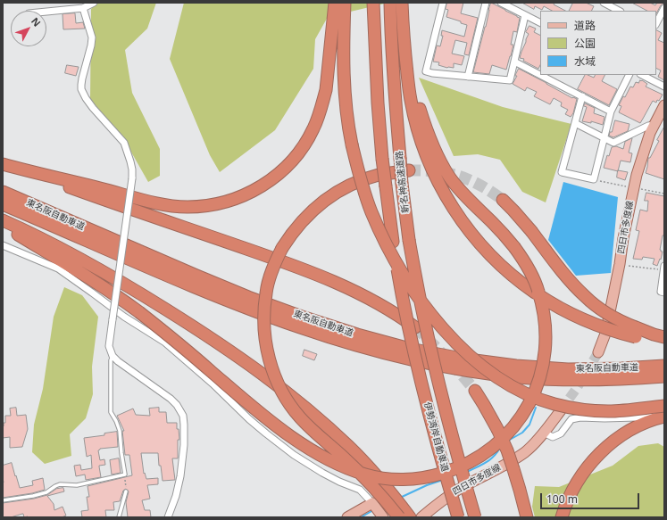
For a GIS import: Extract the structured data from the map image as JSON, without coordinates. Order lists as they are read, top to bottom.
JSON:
{
  "streets": {
    "highway": ["新名神高速道路", "東名阪自動車道", "伊勢湾岸自動車道"],
    "main road": ["四日市多度線"]
  },
  "crossings": [
    ["新名神高速道路", "伊勢湾岸自動車道"]
  ],
  "legend": ["道路", "公園", "水域"],
  "scale_bar": "100 m",
  "north": "top right"
}
